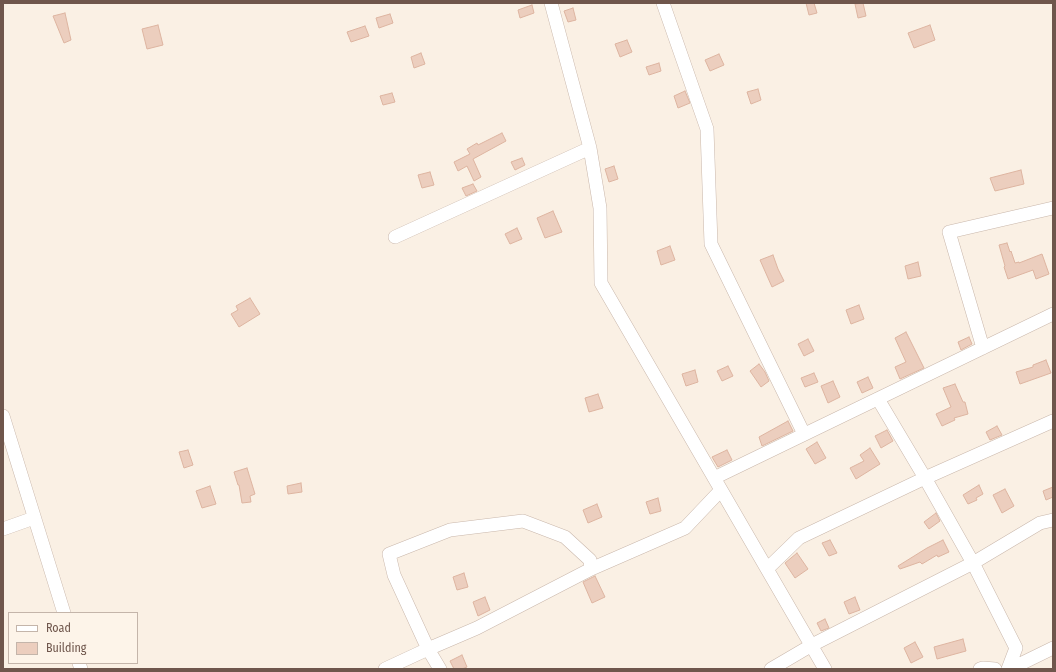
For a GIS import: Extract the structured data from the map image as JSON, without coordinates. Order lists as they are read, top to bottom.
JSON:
{
  "legend": ["Road", "Building"]
}
